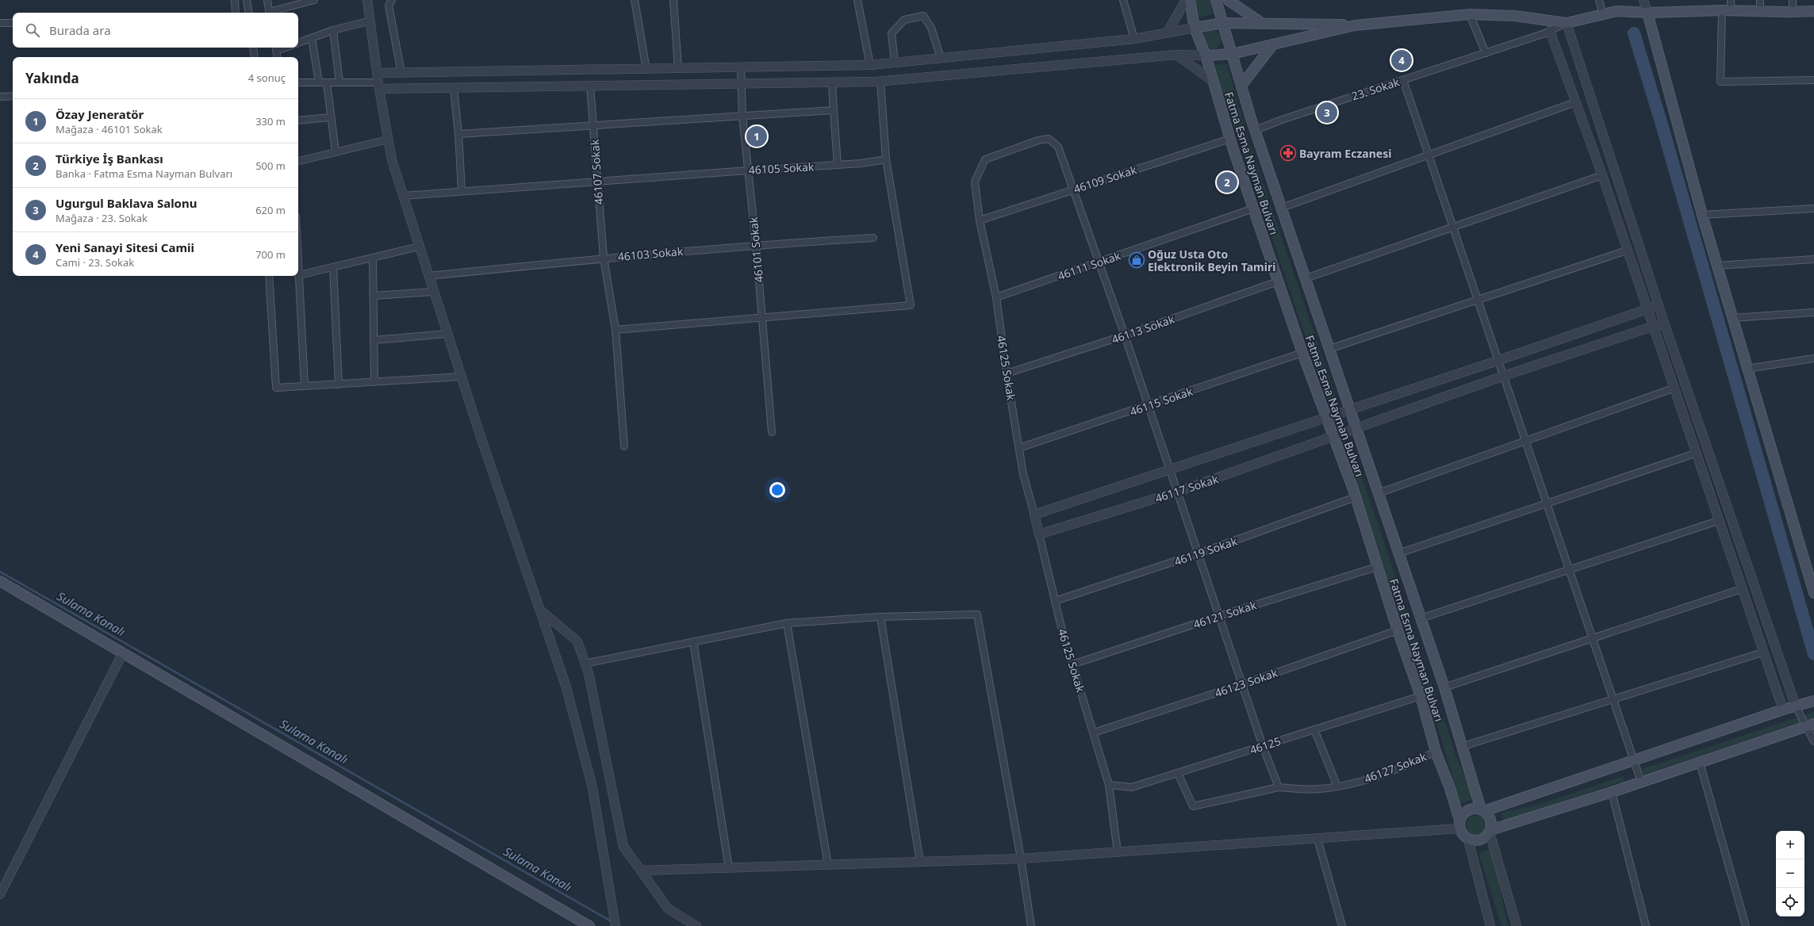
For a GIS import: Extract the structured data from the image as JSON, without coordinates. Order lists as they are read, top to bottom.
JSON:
{
  "streets": {
    "main road": ["Fatma Esma Nayman Bulvarı"],
    "street": [
      "23. Sokak",
      "46105 Sokak",
      "46107 Sokak",
      "46109 Sokak",
      "46101 Sokak",
      "46103 Sokak",
      "46111 Sokak",
      "46113 Sokak",
      "46125 Sokak",
      "46115 Sokak",
      "46117 Sokak",
      "46119 Sokak",
      "46121 Sokak",
      "46123 Sokak",
      "46125",
      "46127 Sokak"
    ]
  },
  "crossings": [
    ["23. Sokak", "Fatma Esma Nayman Bulvarı"],
    ["Fatma Esma Nayman Bulvarı", "46109 Sokak"],
    ["Fatma Esma Nayman Bulvarı", "46111 Sokak"],
    ["Fatma Esma Nayman Bulvarı", "46113 Sokak"],
    ["Fatma Esma Nayman Bulvarı", "46115 Sokak"],
    ["Fatma Esma Nayman Bulvarı", "46117 Sokak"],
    ["Fatma Esma Nayman Bulvarı", "46119 Sokak"],
    ["Fatma Esma Nayman Bulvarı", "46121 Sokak"],
    ["Fatma Esma Nayman Bulvarı", "46123 Sokak"],
    ["Fatma Esma Nayman Bulvarı", "46125"],
    ["Fatma Esma Nayman Bulvarı", "46127 Sokak"],
    ["46105 Sokak", "46107 Sokak"],
    ["46105 Sokak", "46101 Sokak"],
    ["46107 Sokak", "46103 Sokak"],
    ["46109 Sokak", "46125 Sokak"],
    ["46101 Sokak", "46103 Sokak"],
    ["46111 Sokak", "46125 Sokak"],
    ["46113 Sokak", "46125 Sokak"],
    ["46125 Sokak", "46115 Sokak"],
    ["46125 Sokak", "46117 Sokak"],
    ["46125 Sokak", "46119 Sokak"],
    ["46125 Sokak", "46121 Sokak"],
    ["46125 Sokak", "46123 Sokak"],
    ["46125 Sokak", "46125"],
    ["46125", "46127 Sokak"]
  ],
  "water": ["Sulama Kanalı"],
  "places": {
    "pharmacy": ["Bayram Eczanesi"],
    "shop": ["Oğuz Usta Oto Elektronik Beyin Tamiri"]
  },
  "page": {
    "search": "Burada ara",
    "pins": [
      "4",
      "3",
      "1",
      "2"
    ],
    "heading": ["Yakında", "4 sonuç"],
    "list": [
      {
        "mark": "1",
        "name": "Özay Jeneratör",
        "note": "Mağaza · 46101 Sokak",
        "value": "330 m"
      },
      {
        "mark": "2",
        "name": "Türkiye İş Bankası",
        "note": "Banka · Fatma Esma Nayman Bulvarı",
        "value": "500 m"
      },
      {
        "mark": "3",
        "name": "Ugurgul Baklava Salonu",
        "note": "Mağaza · 23. Sokak",
        "value": "620 m"
      },
      {
        "mark": "4",
        "name": "Yeni Sanayi Sitesi Camii",
        "note": "Cami · 23. Sokak",
        "value": "700 m"
      }
    ],
    "map_buttons": ["+", "−"]
  }
}
